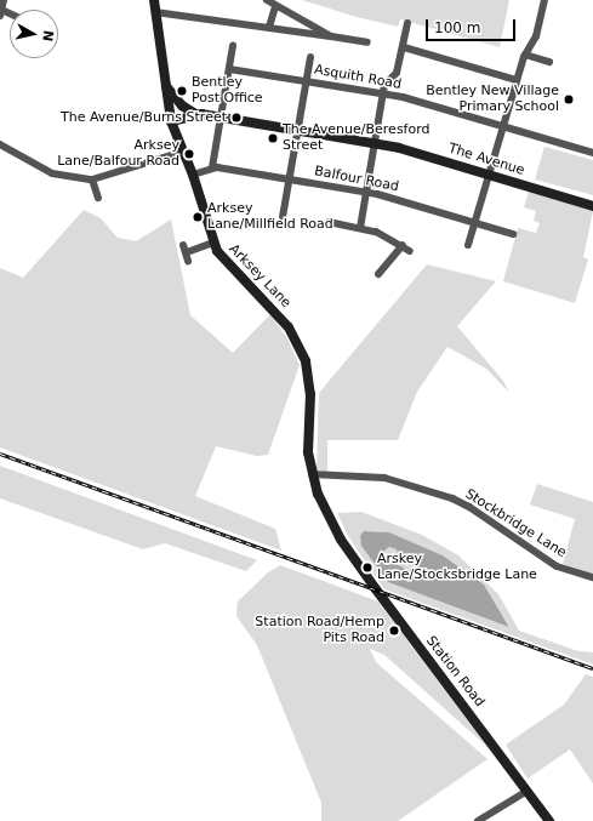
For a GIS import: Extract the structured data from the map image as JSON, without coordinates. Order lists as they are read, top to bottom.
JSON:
{
  "streets": {
    "street": [
      "Asquith Road",
      "The Avenue",
      "Balfour Road",
      "Arksey Lane",
      "Stockbridge Lane",
      "Station Road"
    ]
  },
  "crossings": [
    ["The Avenue", "Arksey Lane"],
    ["Balfour Road", "Arksey Lane"],
    ["Arksey Lane", "Stockbridge Lane"],
    ["Arksey Lane", "Station Road"]
  ],
  "places": [
    "Bentley Post Office",
    "Bentley New Village Primary School",
    "The Avenue/Burns Street",
    "The Avenue/Beresford Street",
    "Arksey Lane/Balfour Road",
    "Arksey Lane/Millfield Road",
    "Arskey Lane/Stocksbridge Lane",
    "Station Road/Hemp Pits Road"
  ],
  "scale_bar": "100 m",
  "north": "right"
}
